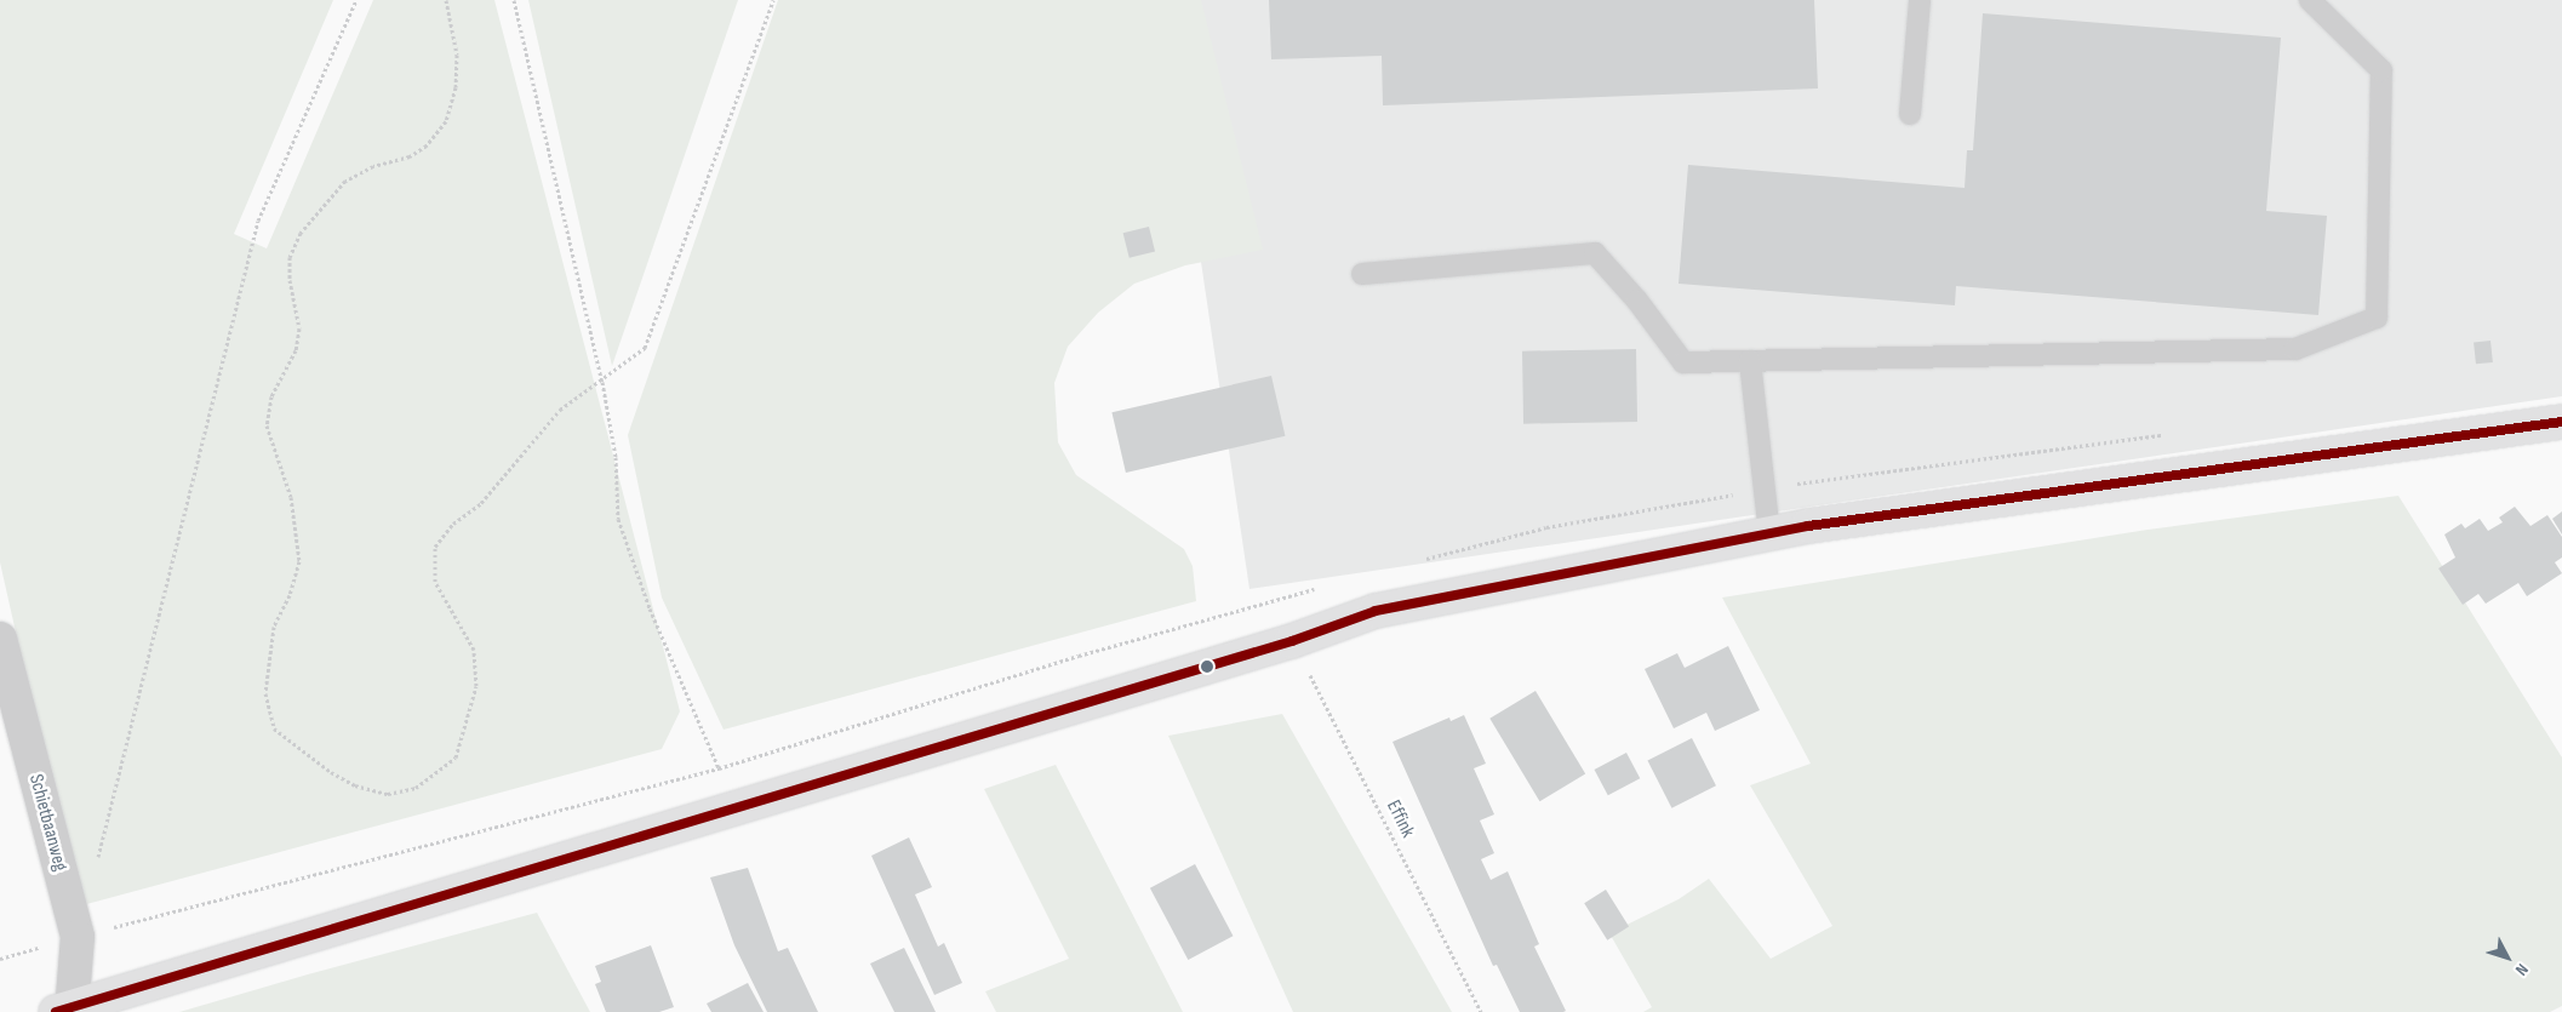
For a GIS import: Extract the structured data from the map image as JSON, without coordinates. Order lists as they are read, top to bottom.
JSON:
{
  "streets": {
    "street": ["Schietbaanweg"],
    "path": ["Effink"]
  },
  "north": "bottom right"
}
